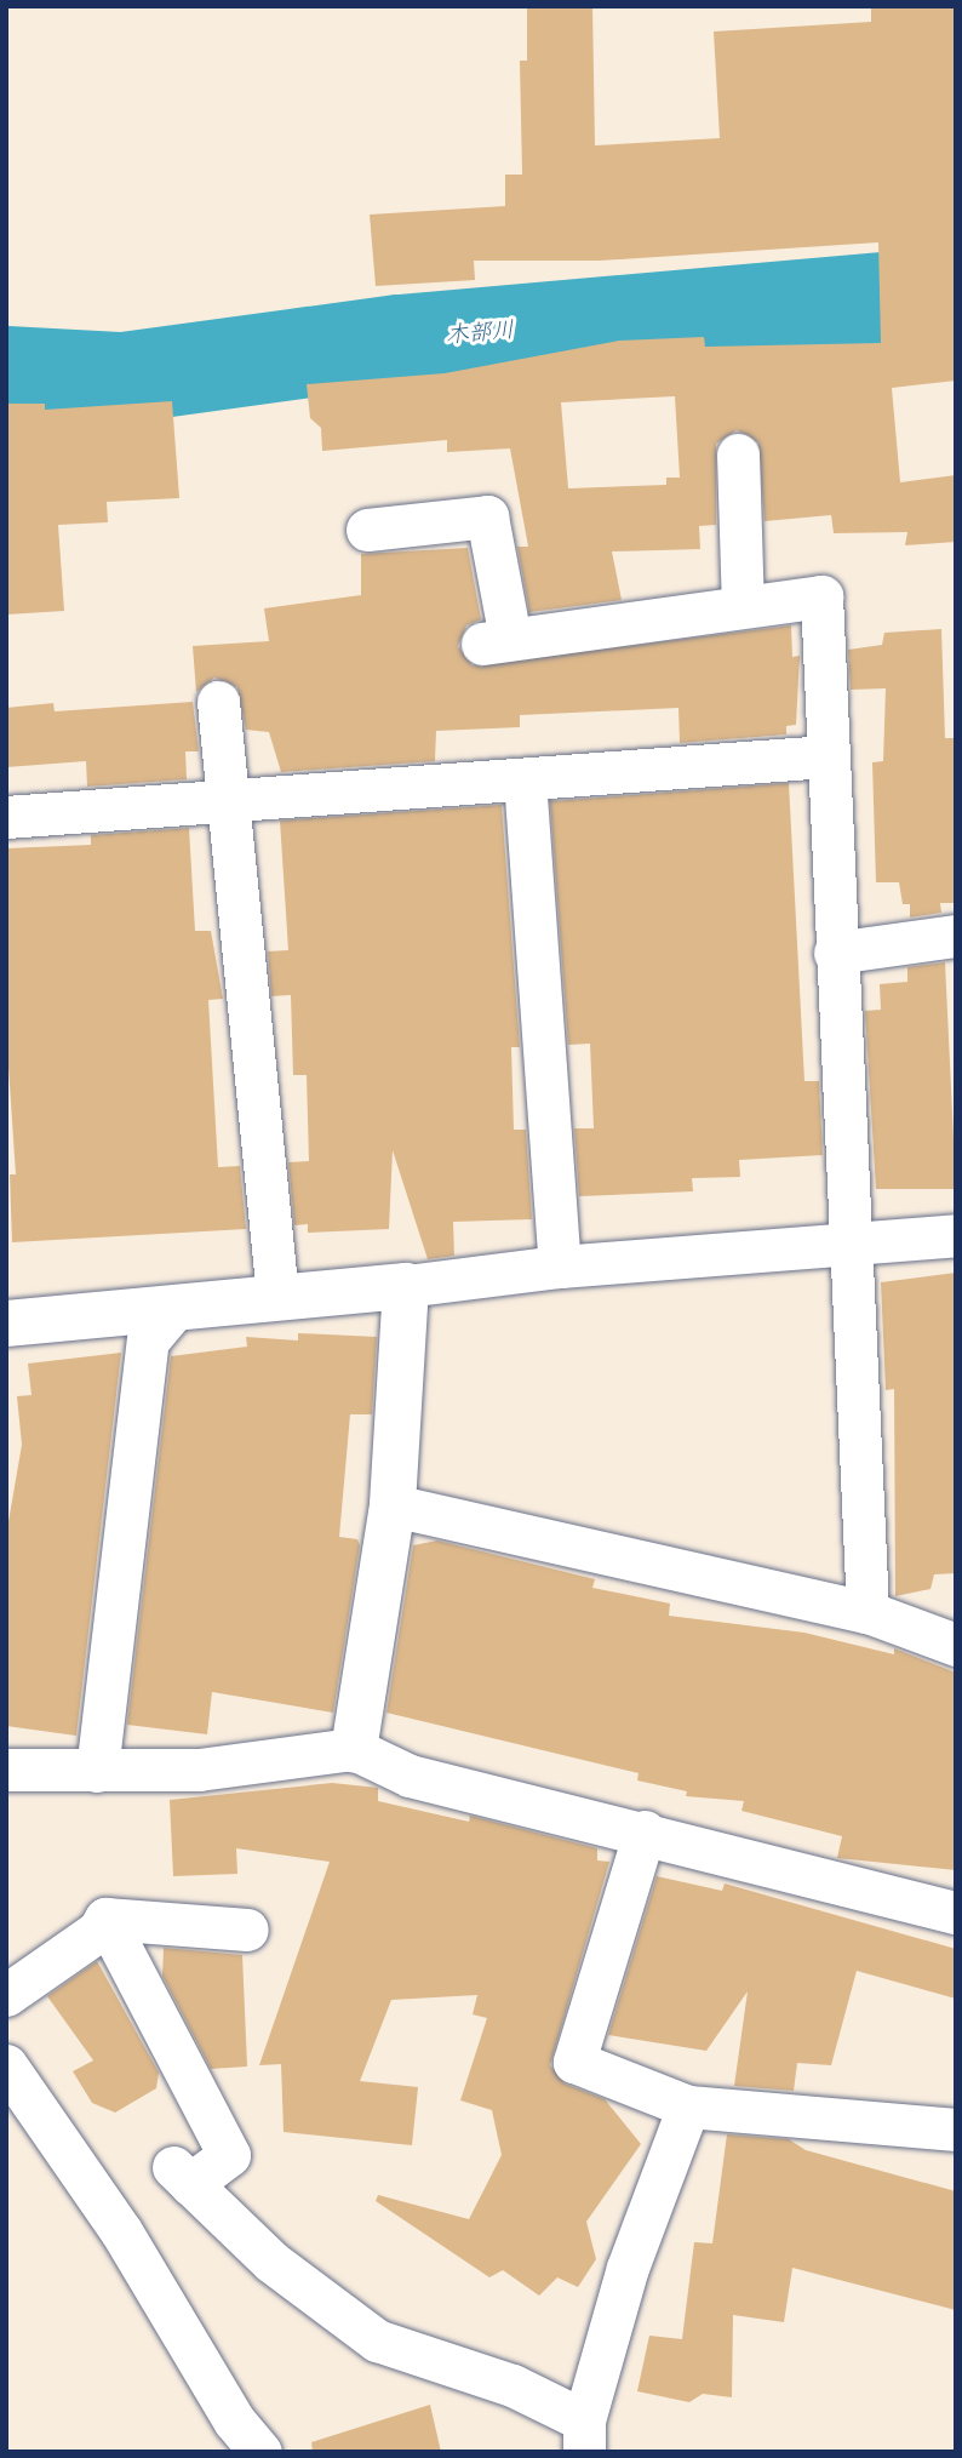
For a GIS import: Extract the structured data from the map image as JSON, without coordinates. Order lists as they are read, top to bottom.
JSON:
{
  "water": ["木部川"]
}
